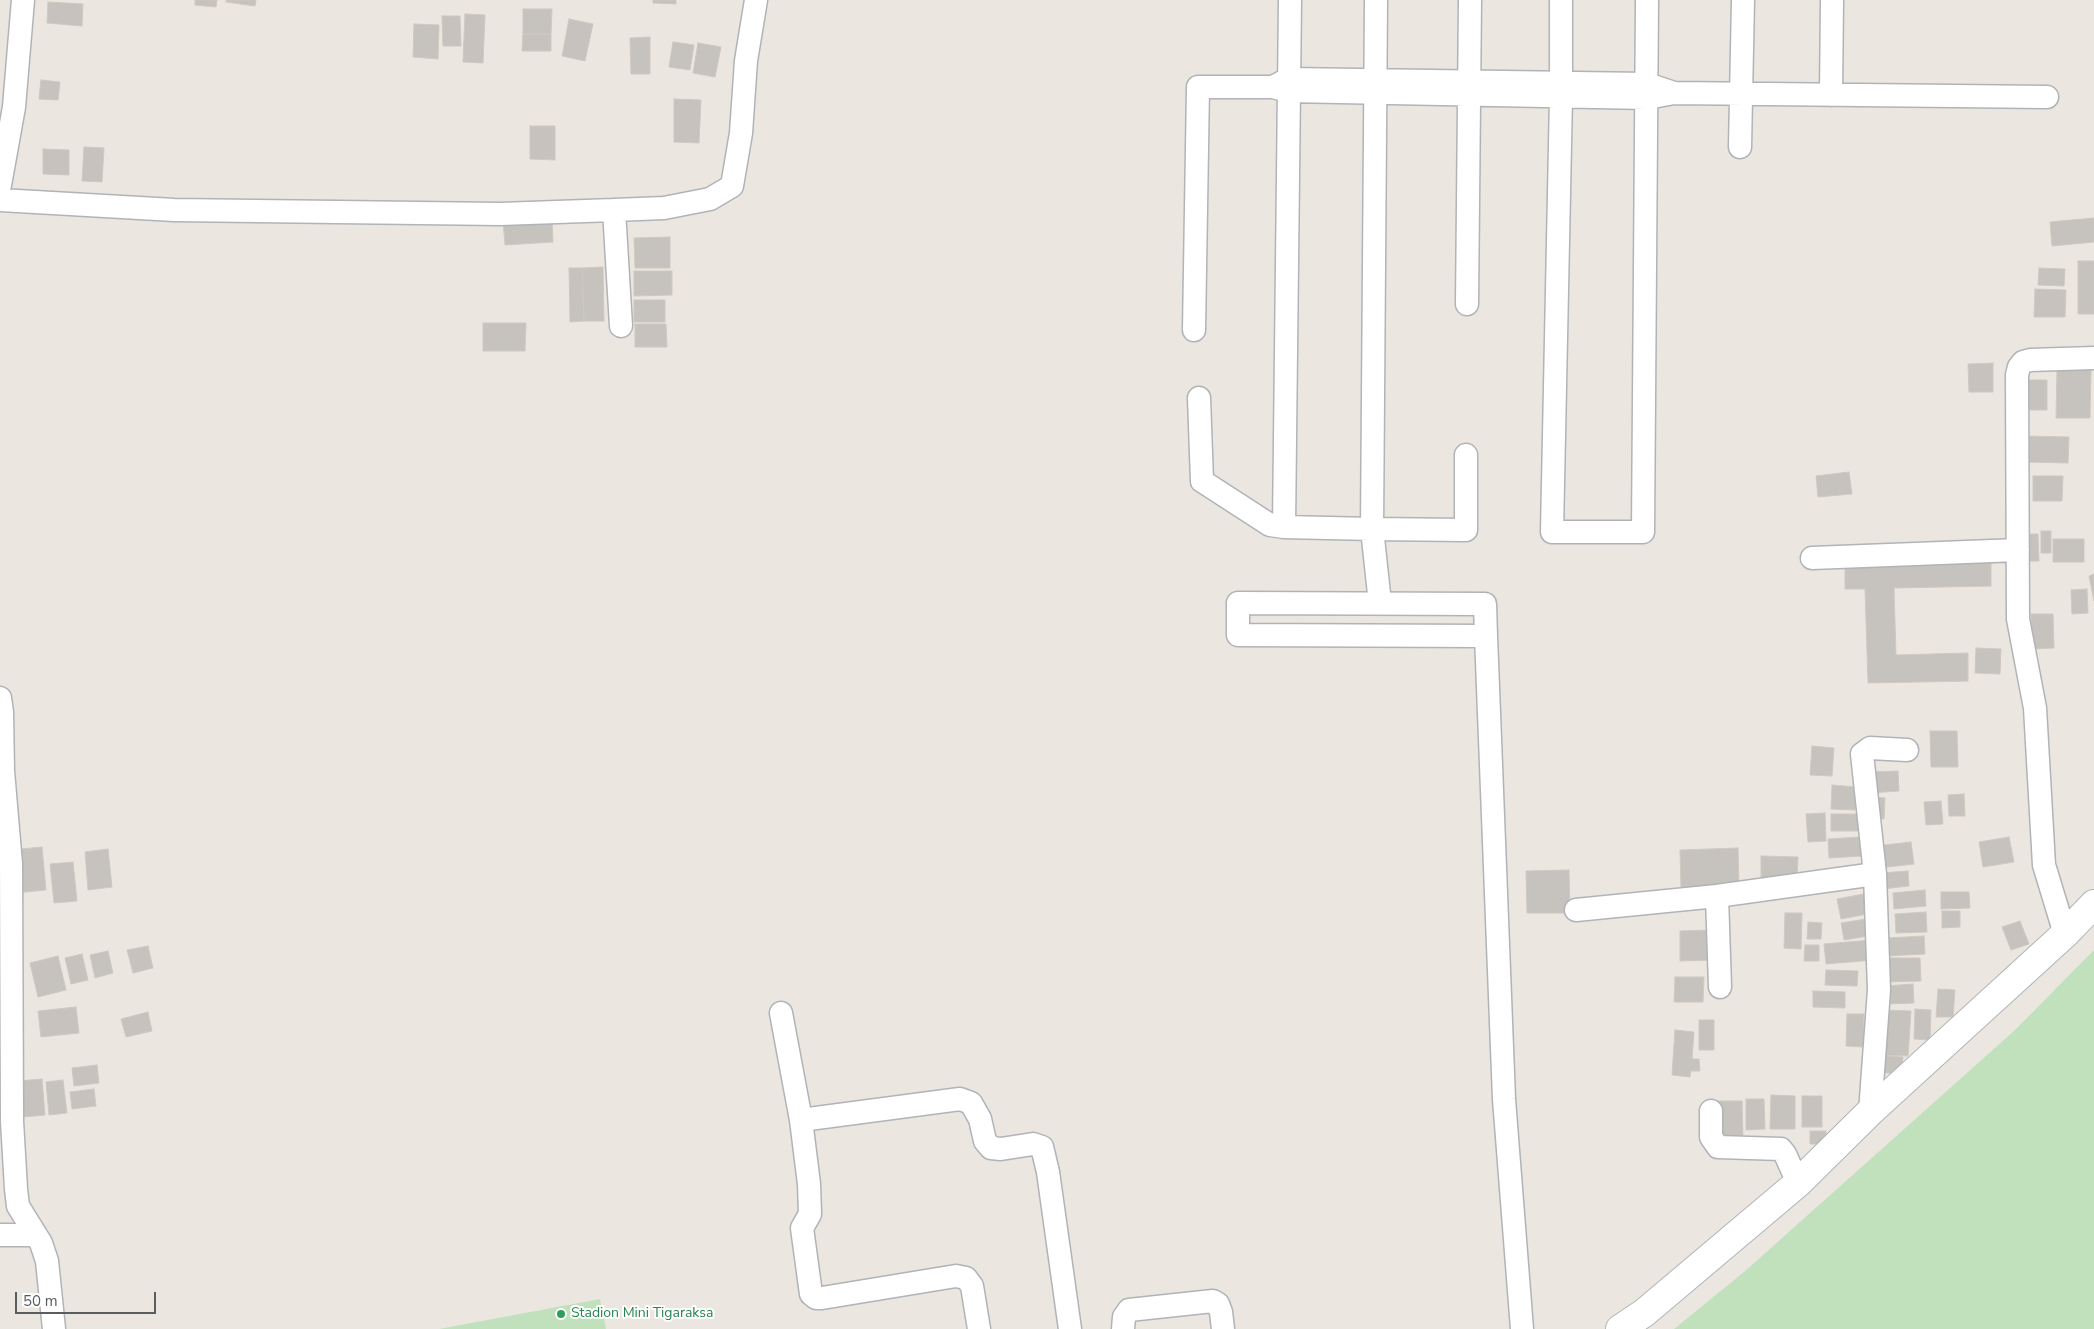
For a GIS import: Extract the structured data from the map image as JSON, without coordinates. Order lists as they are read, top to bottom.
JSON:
{
  "places": ["Stadion Mini Tigaraksa"],
  "scale_bar": "50 m"
}
